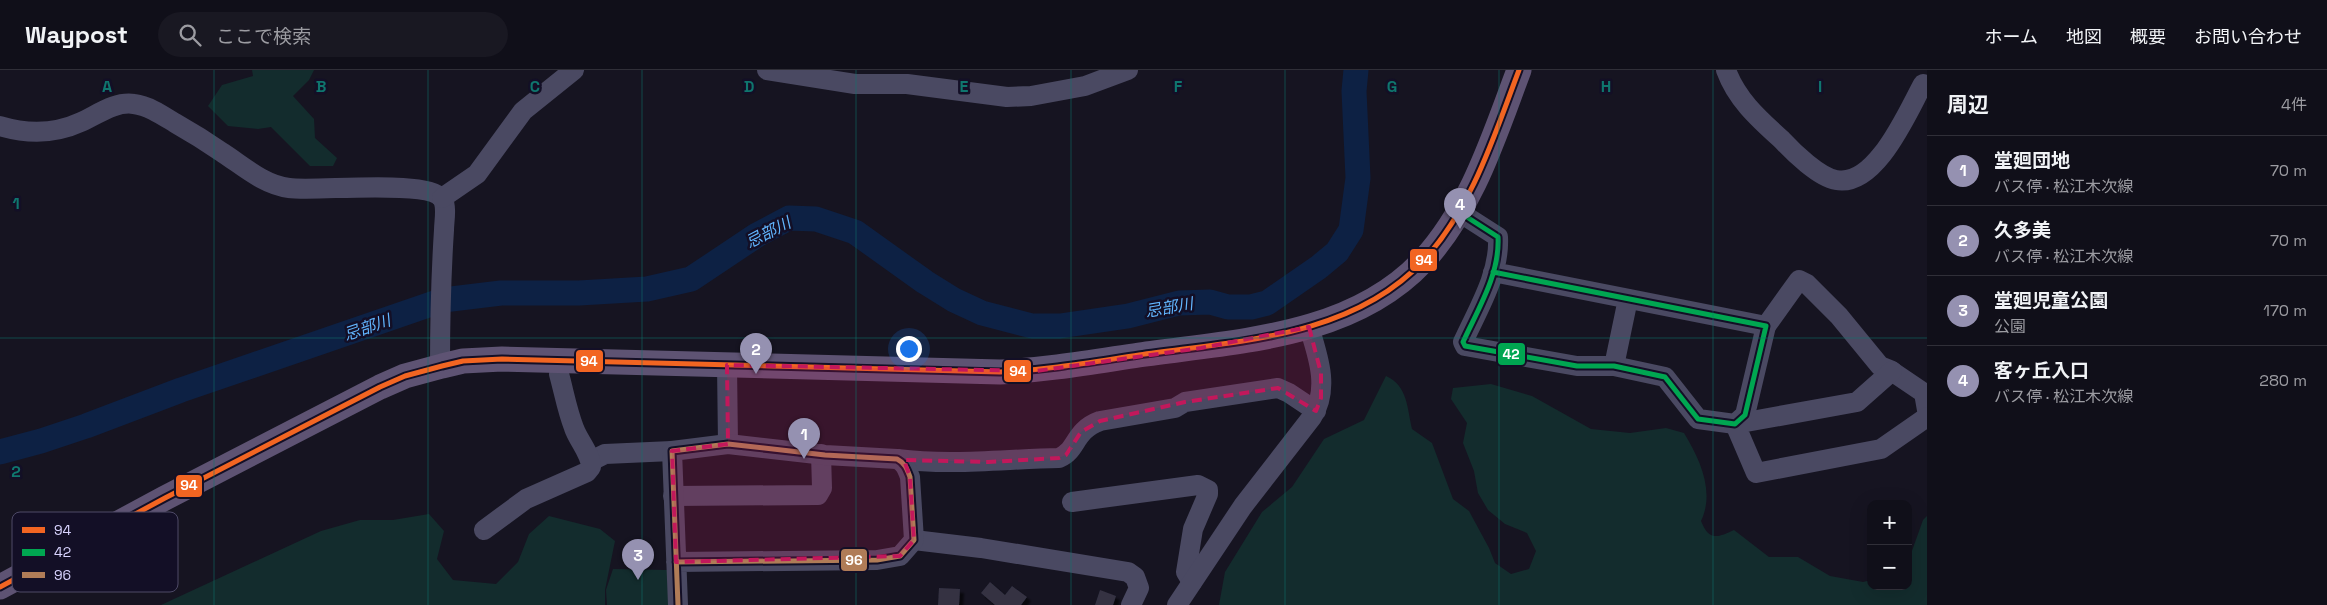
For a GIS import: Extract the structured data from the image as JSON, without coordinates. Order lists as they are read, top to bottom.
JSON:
{
  "water": ["忌部川"],
  "lines": ["transit line 94", "transit line 42", "transit line 96"],
  "legend": ["94", "42", "96"],
  "page": {
    "header": "Waypost",
    "search": "ここで検索",
    "nav": [
      "ホーム",
      "地図",
      "概要",
      "お問い合わせ"
    ],
    "heading": ["周辺", "4件"],
    "list": [
      {
        "mark": "1",
        "name": "堂廻団地",
        "note": "バス停 · 松江木次線",
        "value": "70 m"
      },
      {
        "mark": "2",
        "name": "久多美",
        "note": "バス停 · 松江木次線",
        "value": "70 m"
      },
      {
        "mark": "3",
        "name": "堂廻児童公園",
        "note": "公園",
        "value": "170 m"
      },
      {
        "mark": "4",
        "name": "客ヶ丘入口",
        "note": "バス停 · 松江木次線",
        "value": "280 m"
      }
    ],
    "pins": [
      "4",
      "2",
      "1",
      "3"
    ],
    "map_buttons": ["+", "−"]
  },
  "grid": {
    "columns": [
      "A",
      "B",
      "C",
      "D",
      "E",
      "F",
      "G",
      "H",
      "I"
    ],
    "rows": ["1", "2"]
  }
}
